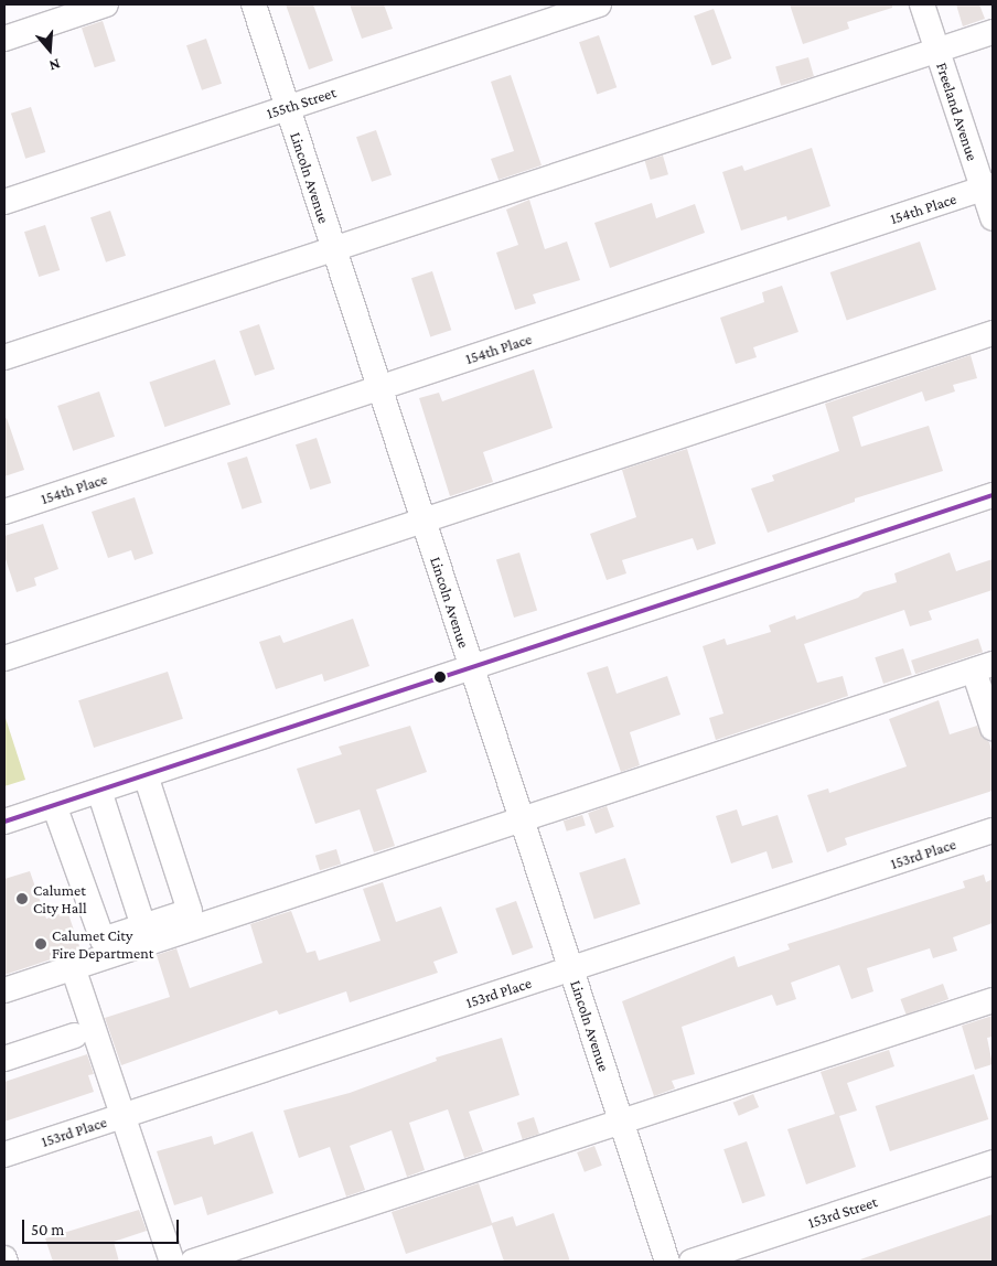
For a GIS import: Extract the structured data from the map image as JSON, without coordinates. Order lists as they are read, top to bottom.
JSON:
{
  "streets": {
    "street": [
      "155th Street",
      "Freeland Avenue",
      "Lincoln Avenue",
      "154th Place",
      "153rd Place",
      "153rd Street"
    ]
  },
  "crossings": [
    ["155th Street", "Lincoln Avenue"],
    ["Freeland Avenue", "154th Place"],
    ["Lincoln Avenue", "154th Place"],
    ["Lincoln Avenue", "153rd Place"]
  ],
  "places": ["Calumet City Hall", "Calumet City Fire Department"],
  "scale_bar": "50 m",
  "north": "bottom"
}
